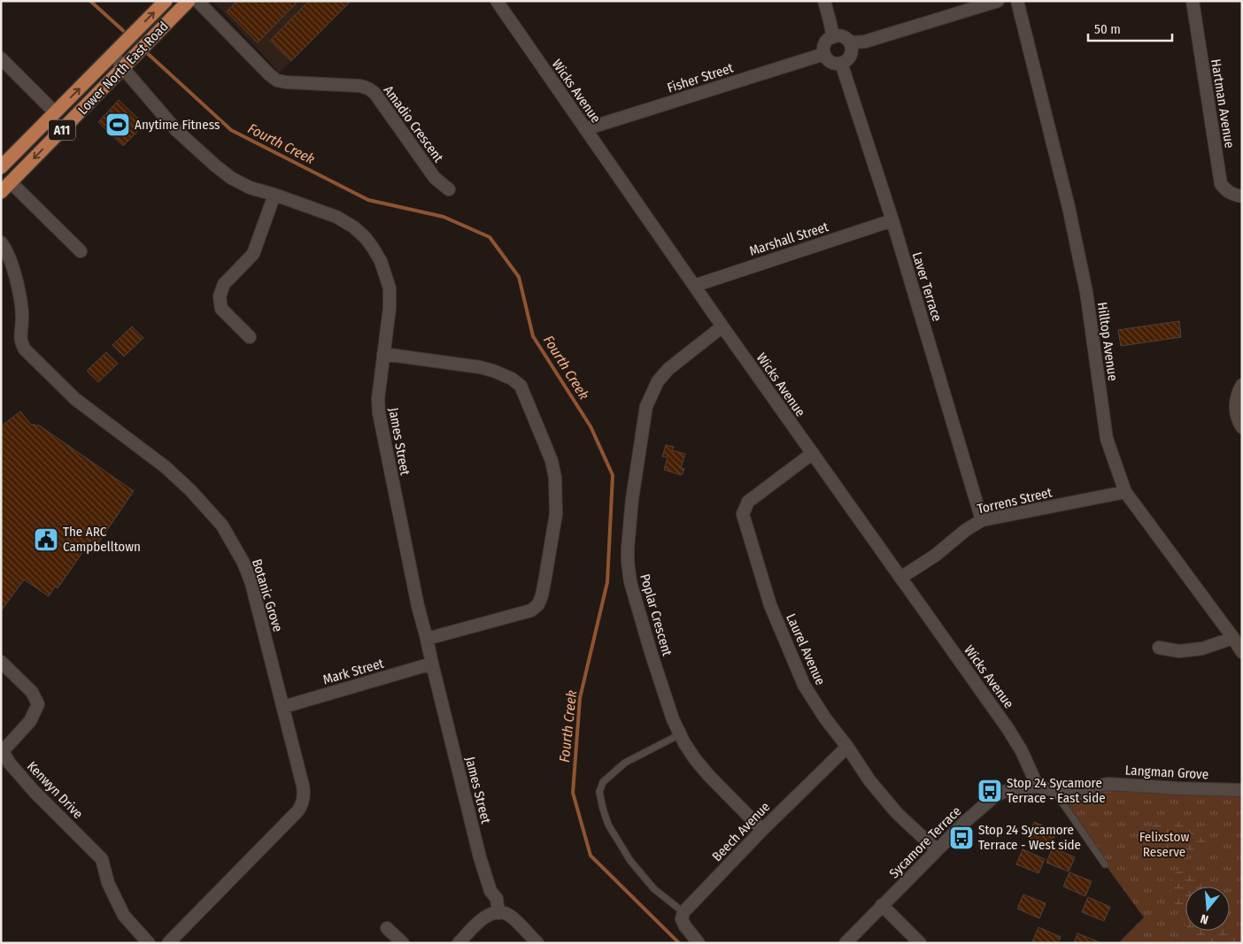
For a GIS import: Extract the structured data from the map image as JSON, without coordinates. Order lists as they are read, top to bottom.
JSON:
{
  "streets": {
    "main road": ["Lower North East Road", "A11"],
    "street": [
      "Fisher Street",
      "Wicks Avenue",
      "Hartman Avenue",
      "Amadio Crescent",
      "Marshall Street",
      "Laver Terrace",
      "Hilltop Avenue",
      "James Street",
      "Torrens Street",
      "Botanic Grove",
      "Poplar Crescent",
      "Laurel Avenue",
      "Mark Street",
      "Langman Grove",
      "Kenwyn Drive",
      "Beech Avenue",
      "Sycamore Terrace"
    ]
  },
  "crossings": [
    ["Lower North East Road", "James Street"],
    ["Fisher Street", "Wicks Avenue"],
    ["Fisher Street", "Laver Terrace"],
    ["Wicks Avenue", "Marshall Street"],
    ["Wicks Avenue", "Torrens Street"],
    ["Wicks Avenue", "Poplar Crescent"],
    ["Wicks Avenue", "Laurel Avenue"],
    ["Wicks Avenue", "Langman Grove"],
    ["Wicks Avenue", "Sycamore Terrace"],
    ["Marshall Street", "Laver Terrace"],
    ["Laver Terrace", "Torrens Street"],
    ["Hilltop Avenue", "Torrens Street"],
    ["James Street", "Mark Street"],
    ["Botanic Grove", "Mark Street"],
    ["Poplar Crescent", "Beech Avenue"],
    ["Laurel Avenue", "Beech Avenue"],
    ["Laurel Avenue", "Sycamore Terrace"],
    ["Langman Grove", "Sycamore Terrace"]
  ],
  "water": ["Fourth Creek"],
  "parks": ["Felixstow Reserve"],
  "places": {
    "sports": ["Anytime Fitness"],
    "public building": ["The ARC Campbelltown"],
    "bus stop": ["Stop 24 Sycamore Terrace - East side", "Stop 24 Sycamore Terrace - West side"]
  },
  "scale_bar": "50 m",
  "north": "bottom"
}
